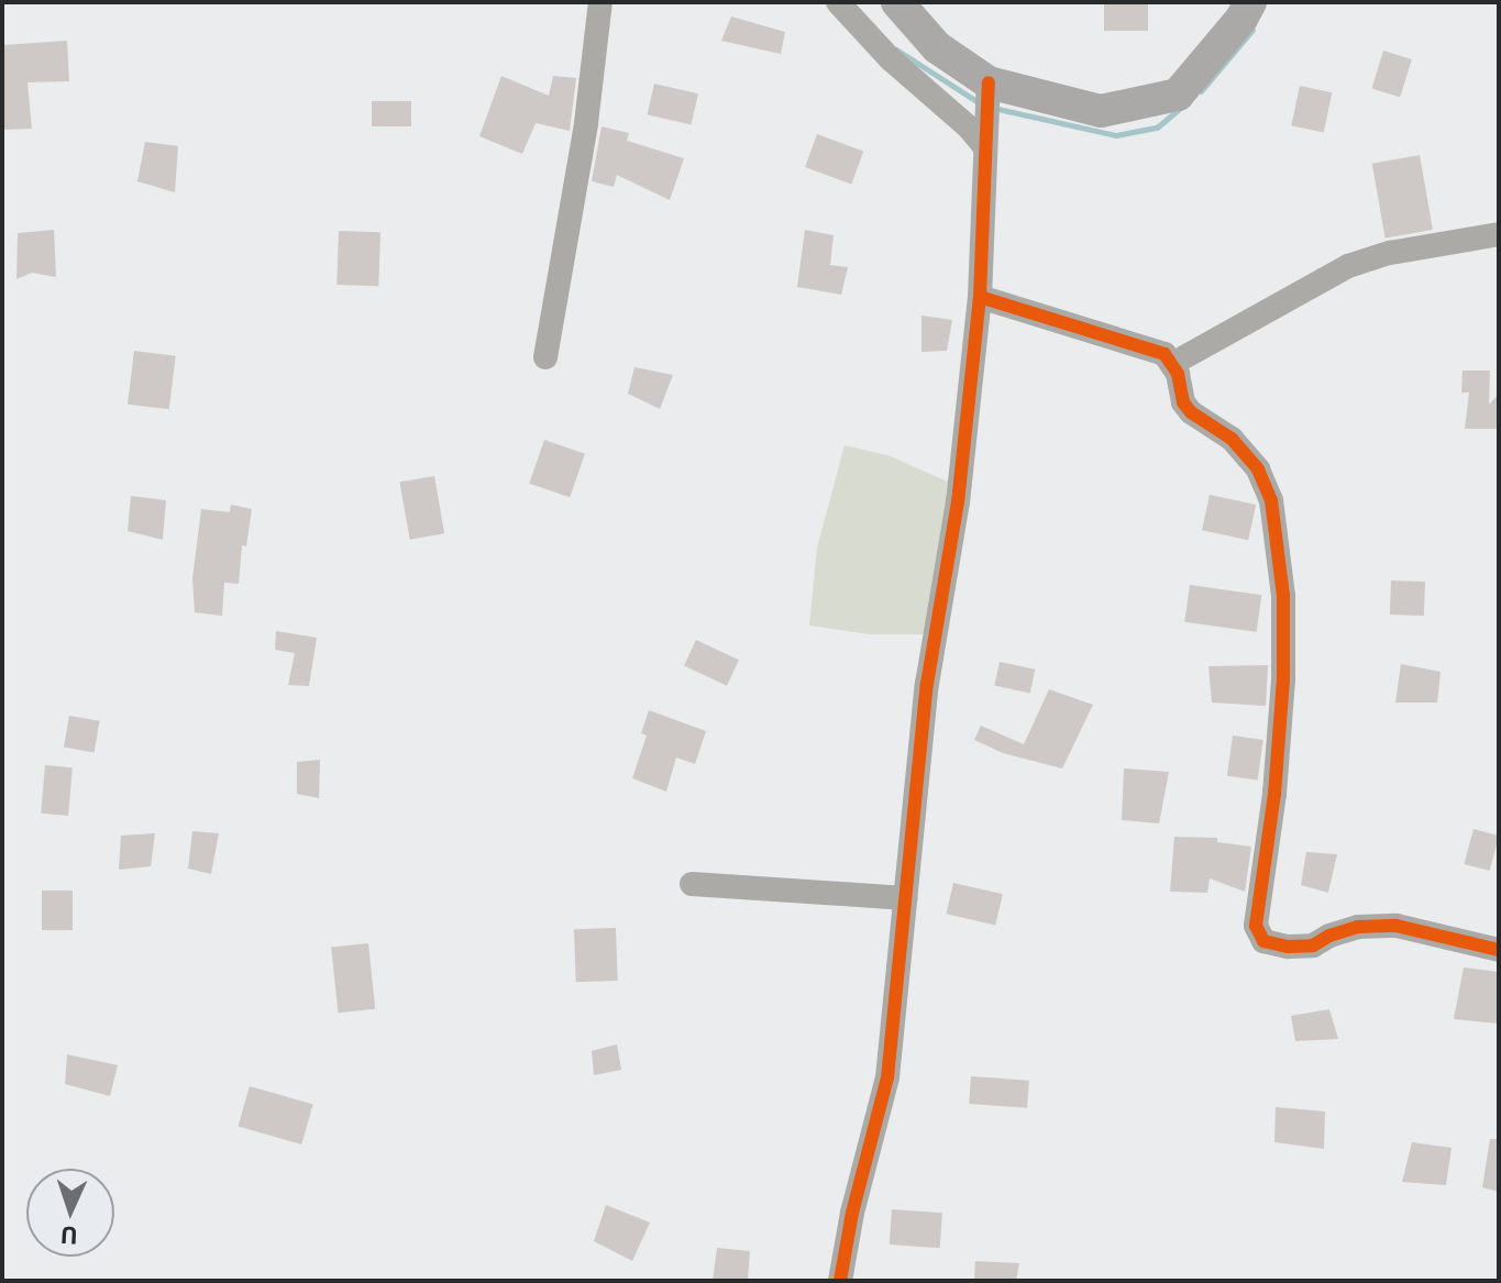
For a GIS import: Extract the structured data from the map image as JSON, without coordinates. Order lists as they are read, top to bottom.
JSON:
{
  "north": "bottom"
}
